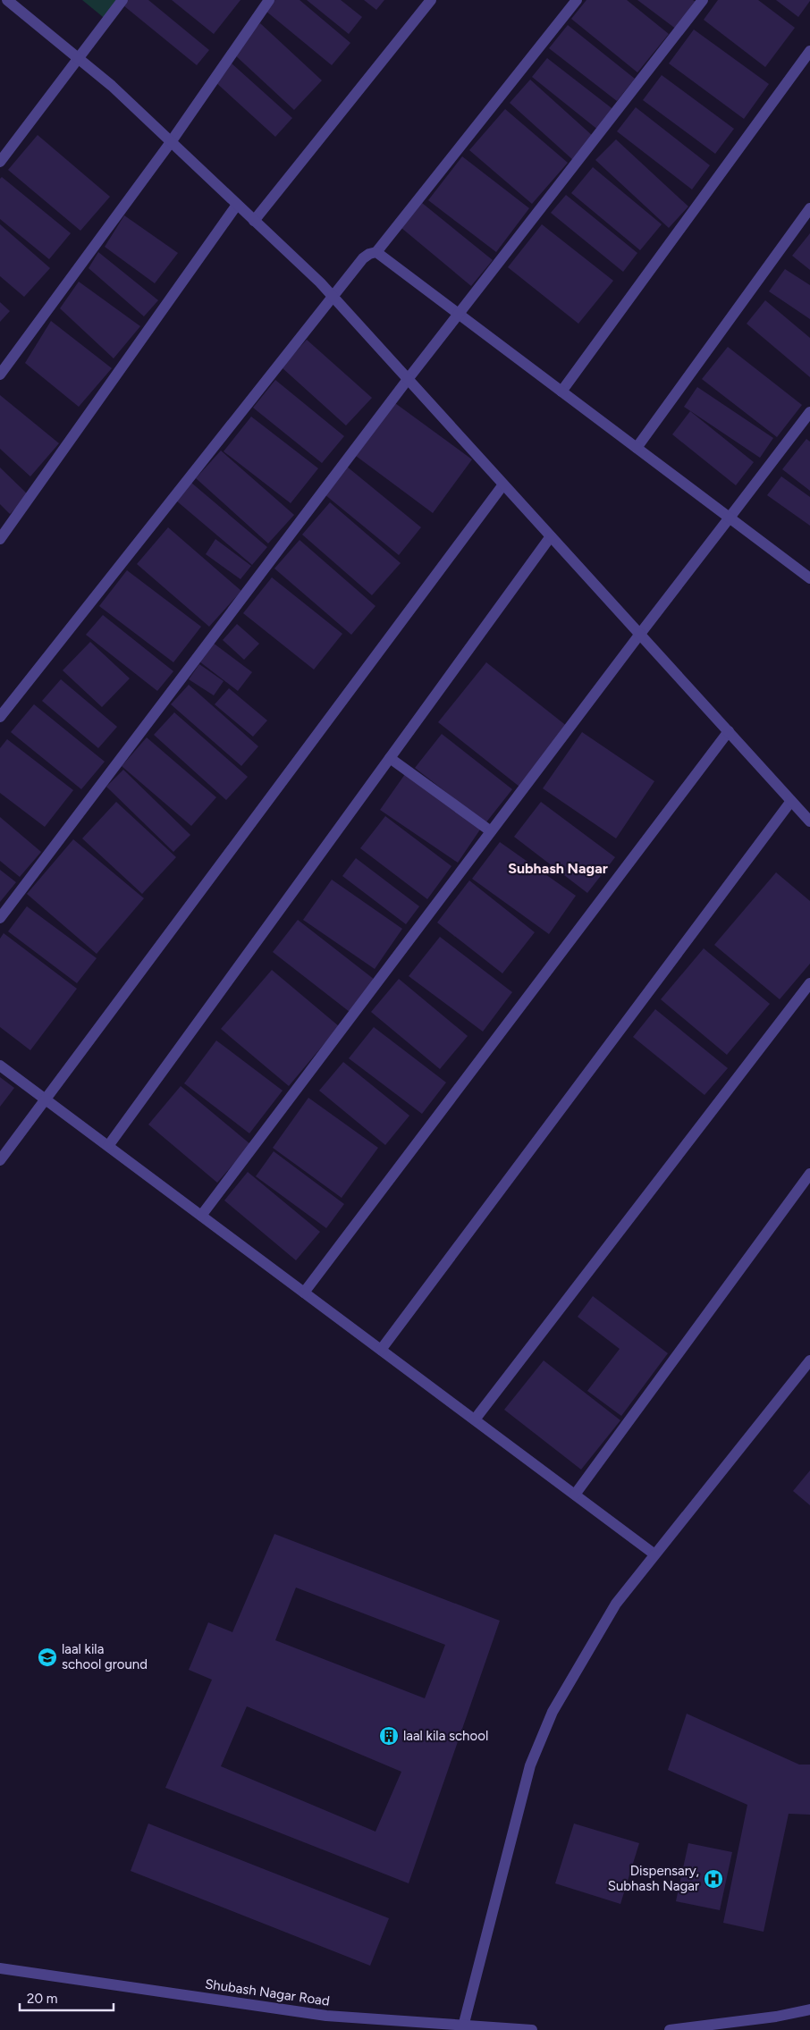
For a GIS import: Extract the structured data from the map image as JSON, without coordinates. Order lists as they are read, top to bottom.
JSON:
{
  "streets": {
    "street": ["Shubash Nagar Road"]
  },
  "districts": ["Subhash Nagar"],
  "places": {
    "school or university": ["laal kila school ground"],
    "building": ["laal kila school"],
    "hospital": ["Dispensary, Subhash Nagar"]
  },
  "scale_bar": "20 m"
}
